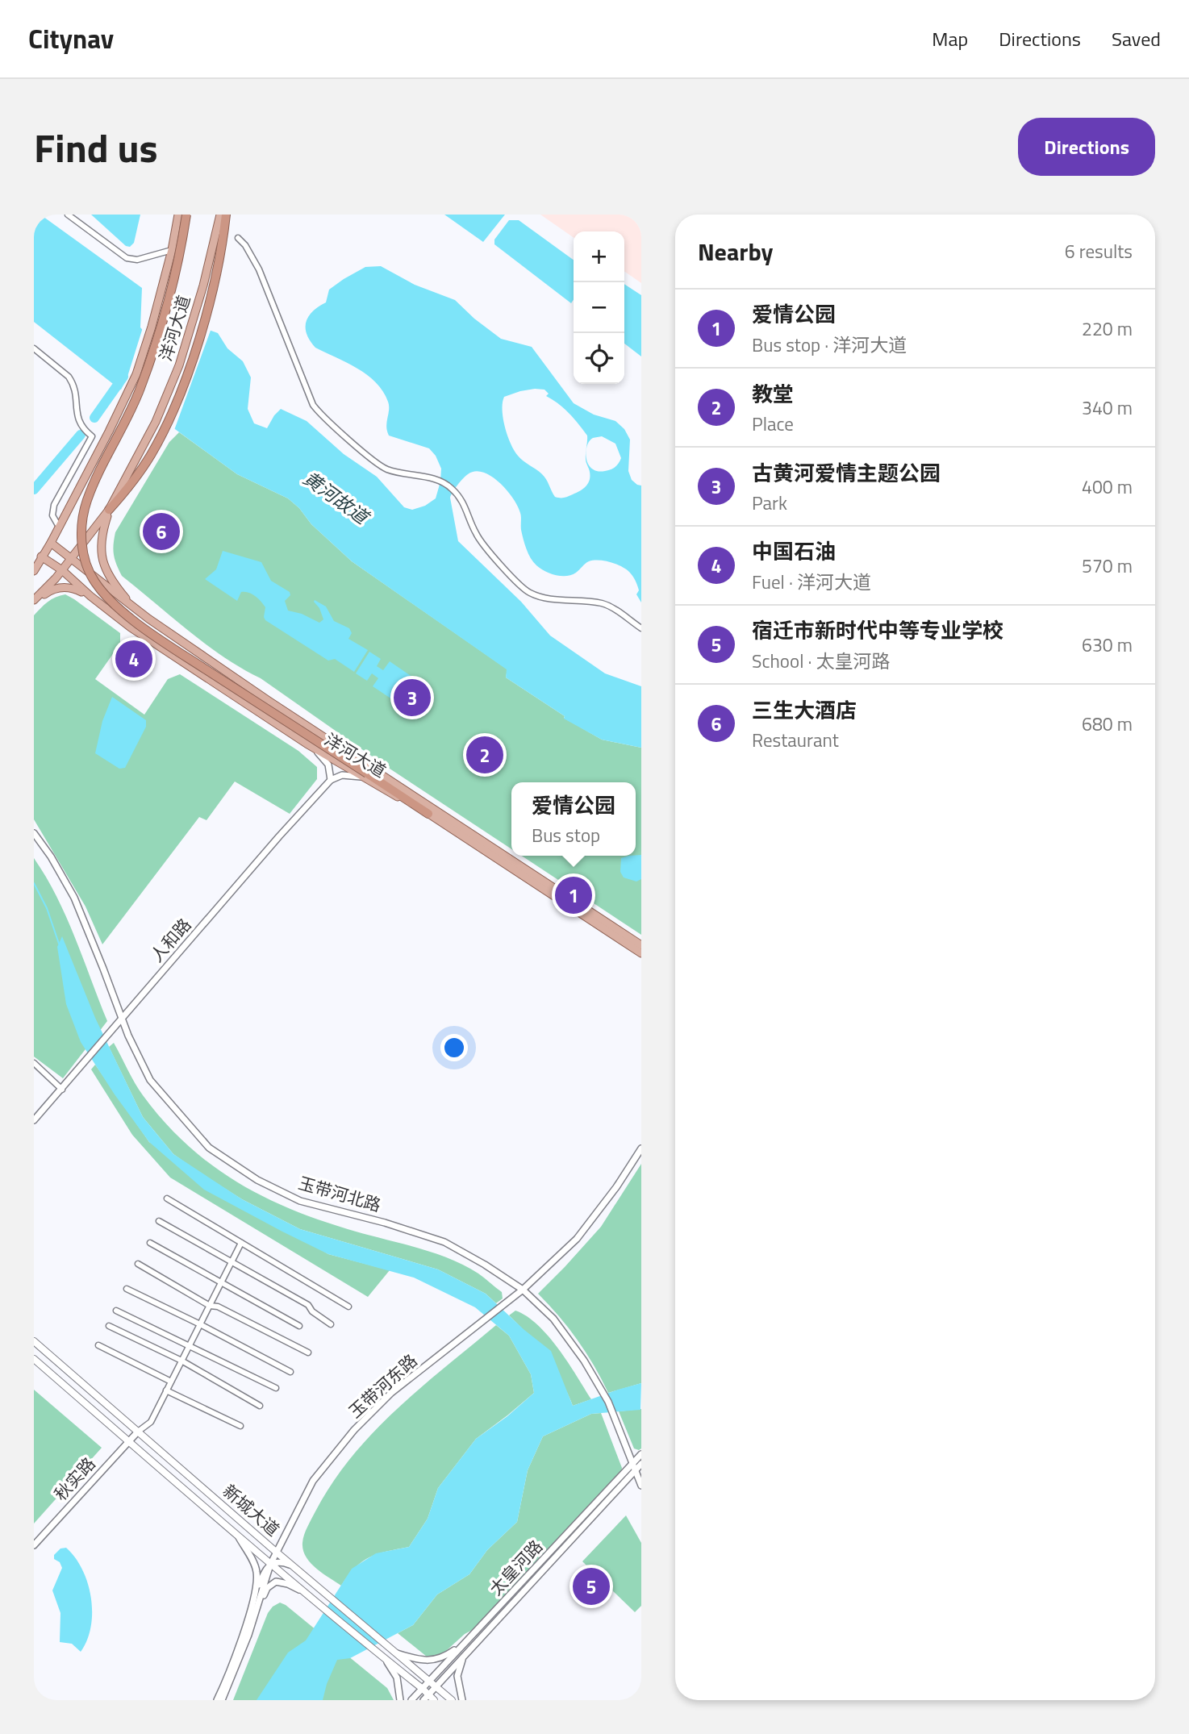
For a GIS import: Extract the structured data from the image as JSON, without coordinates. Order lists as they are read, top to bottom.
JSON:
{
  "streets": {
    "main road": ["洋河大道", "新城大道"],
    "street": [
      "人和路",
      "玉带河北路",
      "玉带河东路",
      "秋实路",
      "太皇河路"
    ]
  },
  "crossings": [
    ["人和路", "玉带河北路"],
    ["玉带河北路", "玉带河东路"],
    ["玉带河北路", "太皇河路"],
    ["玉带河东路", "新城大道"],
    ["秋实路", "新城大道"],
    ["新城大道", "太皇河路"]
  ],
  "water": ["黄河故道"],
  "page": {
    "header": "Citynav",
    "nav": ["Map", "Directions", "Saved"],
    "title": "Find us",
    "buttons": "Directions",
    "heading": ["Nearby", "6 results"],
    "map_buttons": ["+", "−"],
    "list": [
      {
        "mark": "1",
        "name": "爱情公园",
        "note": "Bus stop · 洋河大道",
        "value": "220 m"
      },
      {
        "mark": "2",
        "name": "教堂",
        "note": "Place",
        "value": "340 m"
      },
      {
        "mark": "3",
        "name": "古黄河爱情主题公园",
        "note": "Park",
        "value": "400 m"
      },
      {
        "mark": "4",
        "name": "中国石油",
        "note": "Fuel · 洋河大道",
        "value": "570 m"
      },
      {
        "mark": "5",
        "name": "宿迁市新时代中等专业学校",
        "note": "School · 太皇河路",
        "value": "630 m"
      },
      {
        "mark": "6",
        "name": "三生大酒店",
        "note": "Restaurant",
        "value": "680 m"
      }
    ],
    "pins": [
      "6",
      "4",
      "3",
      "2",
      "1",
      "5"
    ],
    "popup": ["爱情公园", "Bus stop"]
  }
}
